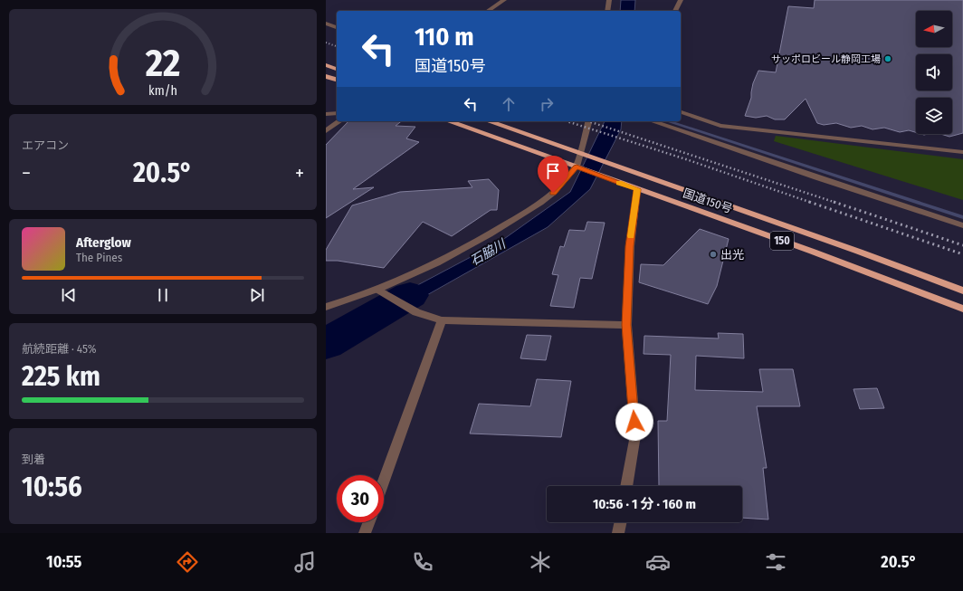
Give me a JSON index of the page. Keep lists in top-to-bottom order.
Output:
{
  "streets": {
    "highway": ["国道150号", "150"]
  },
  "water": ["石脇川"],
  "places": ["サッポロビール静岡工場", "出光"],
  "north": "left",
  "page": {
    "turn": ["110 m", "国道150号"],
    "tile": [
      "エアコン",
      ["航続距離 · 45%", "225 km"],
      ["到着", "10:56"]
    ],
    "heat": ["−", "20.5°", "+"],
    "song": ["Afterglow", "The Pines"],
    "limit": "30",
    "trip": "10:56 · 1 分 · 160 m",
    "tabs": ["10:55", "20.5°"],
    "gauge": ["22", "km/h"]
  }
}
